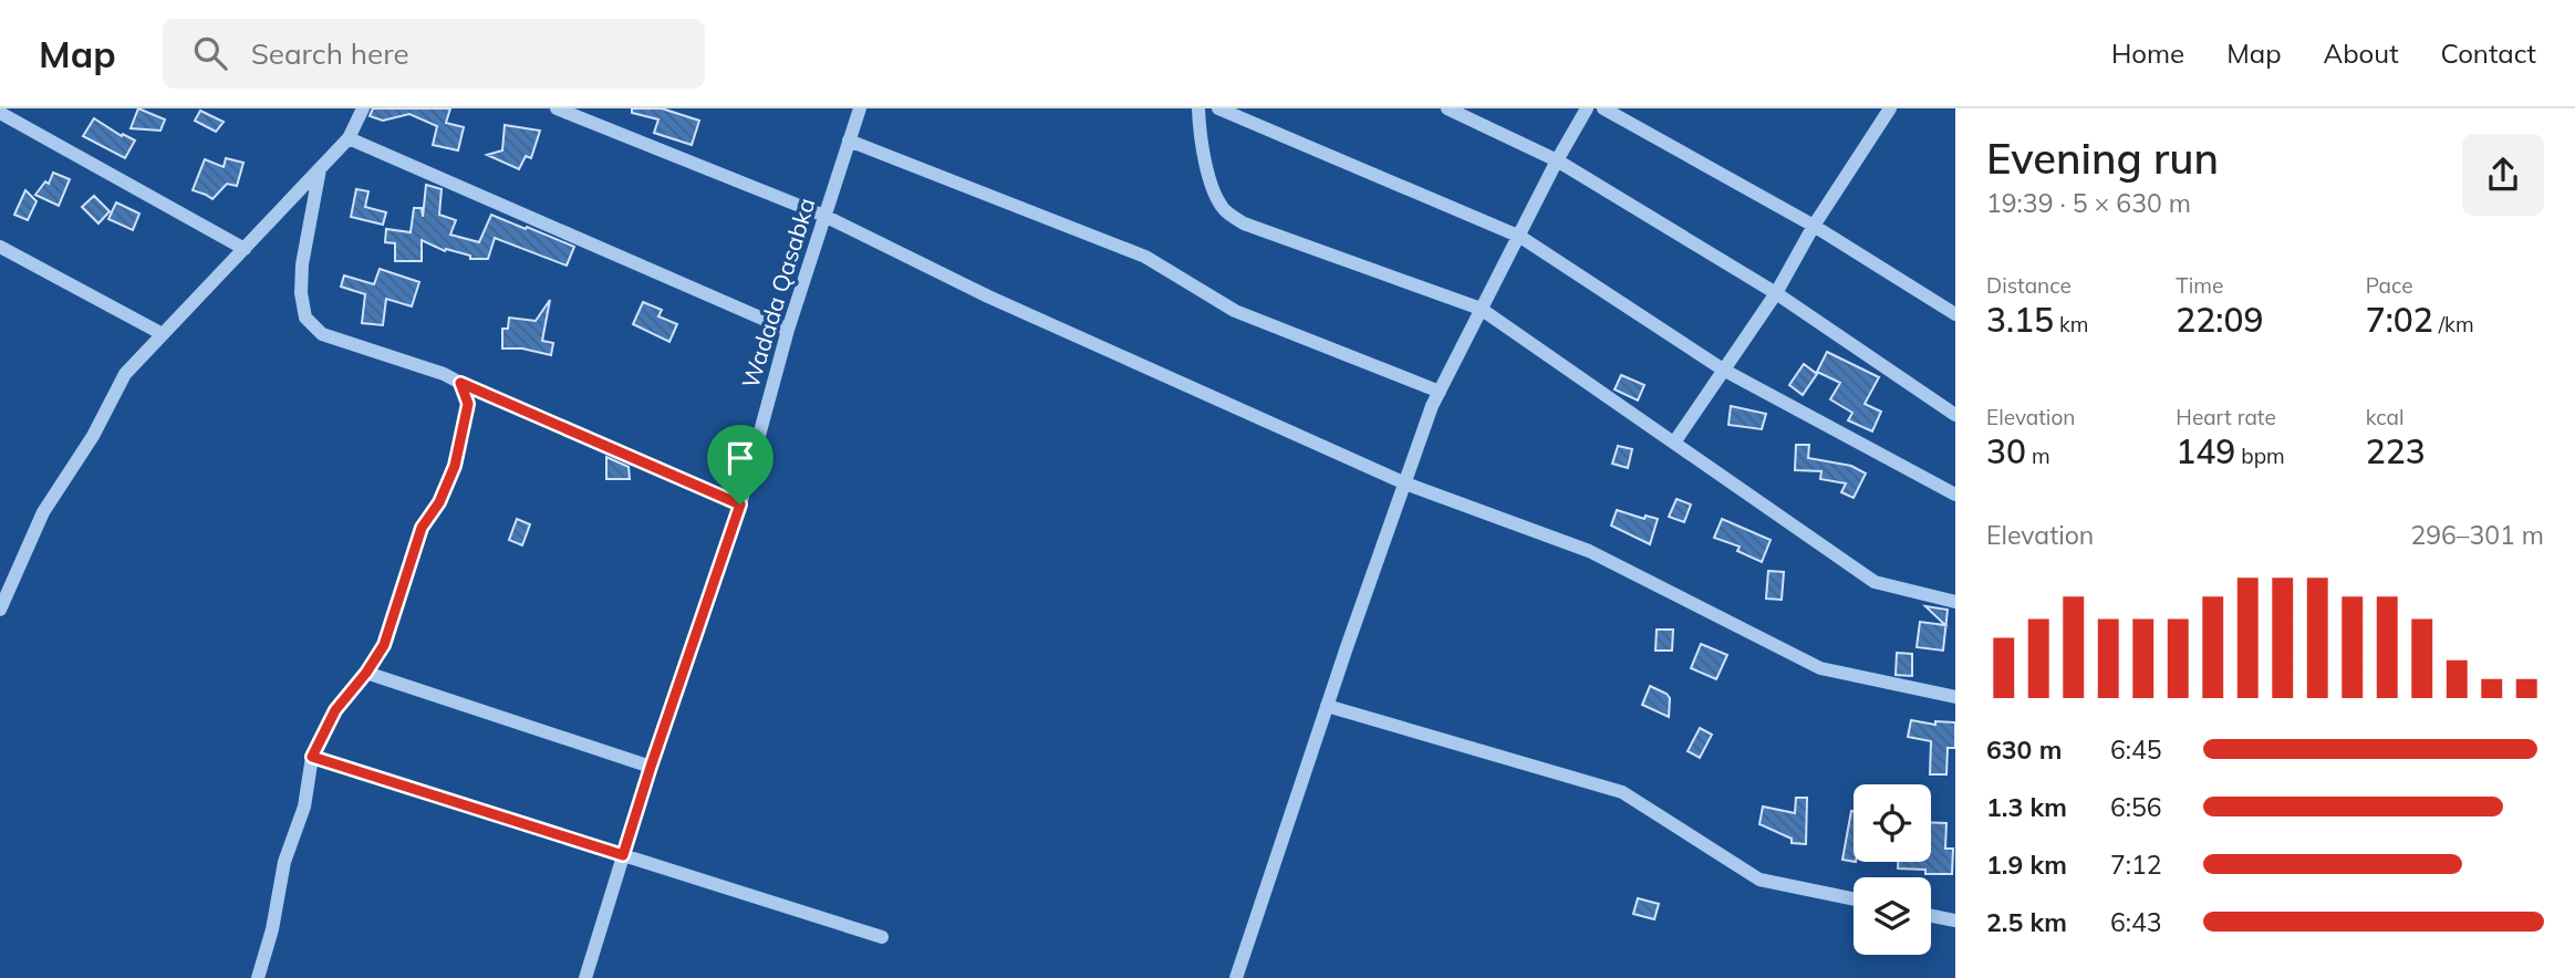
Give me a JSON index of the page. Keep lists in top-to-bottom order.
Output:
{
  "streets": {
    "street": ["Wadada Qasabka"]
  },
  "page": {
    "header": "Map",
    "search": "Search here",
    "nav": [
      "Home",
      "Map",
      "About",
      "Contact"
    ],
    "heading": ["Evening run", "19:39 · 5 × 630 m"],
    "stats": [
      ["Distance", "3.15 km"],
      ["Time", "22:09"],
      ["Pace", "7:02 /km"],
      ["Elevation", "30 m"],
      ["Heart rate", "149 bpm"],
      ["kcal", "223"]
    ],
    "chart": ["Elevation", "296–301 m"],
    "list": [
      {
        "name": "630 m",
        "note": "6:45"
      },
      {
        "name": "1.3 km",
        "note": "6:56"
      },
      {
        "name": "1.9 km",
        "note": "7:12"
      },
      {
        "name": "2.5 km",
        "note": "6:43"
      }
    ]
  }
}
